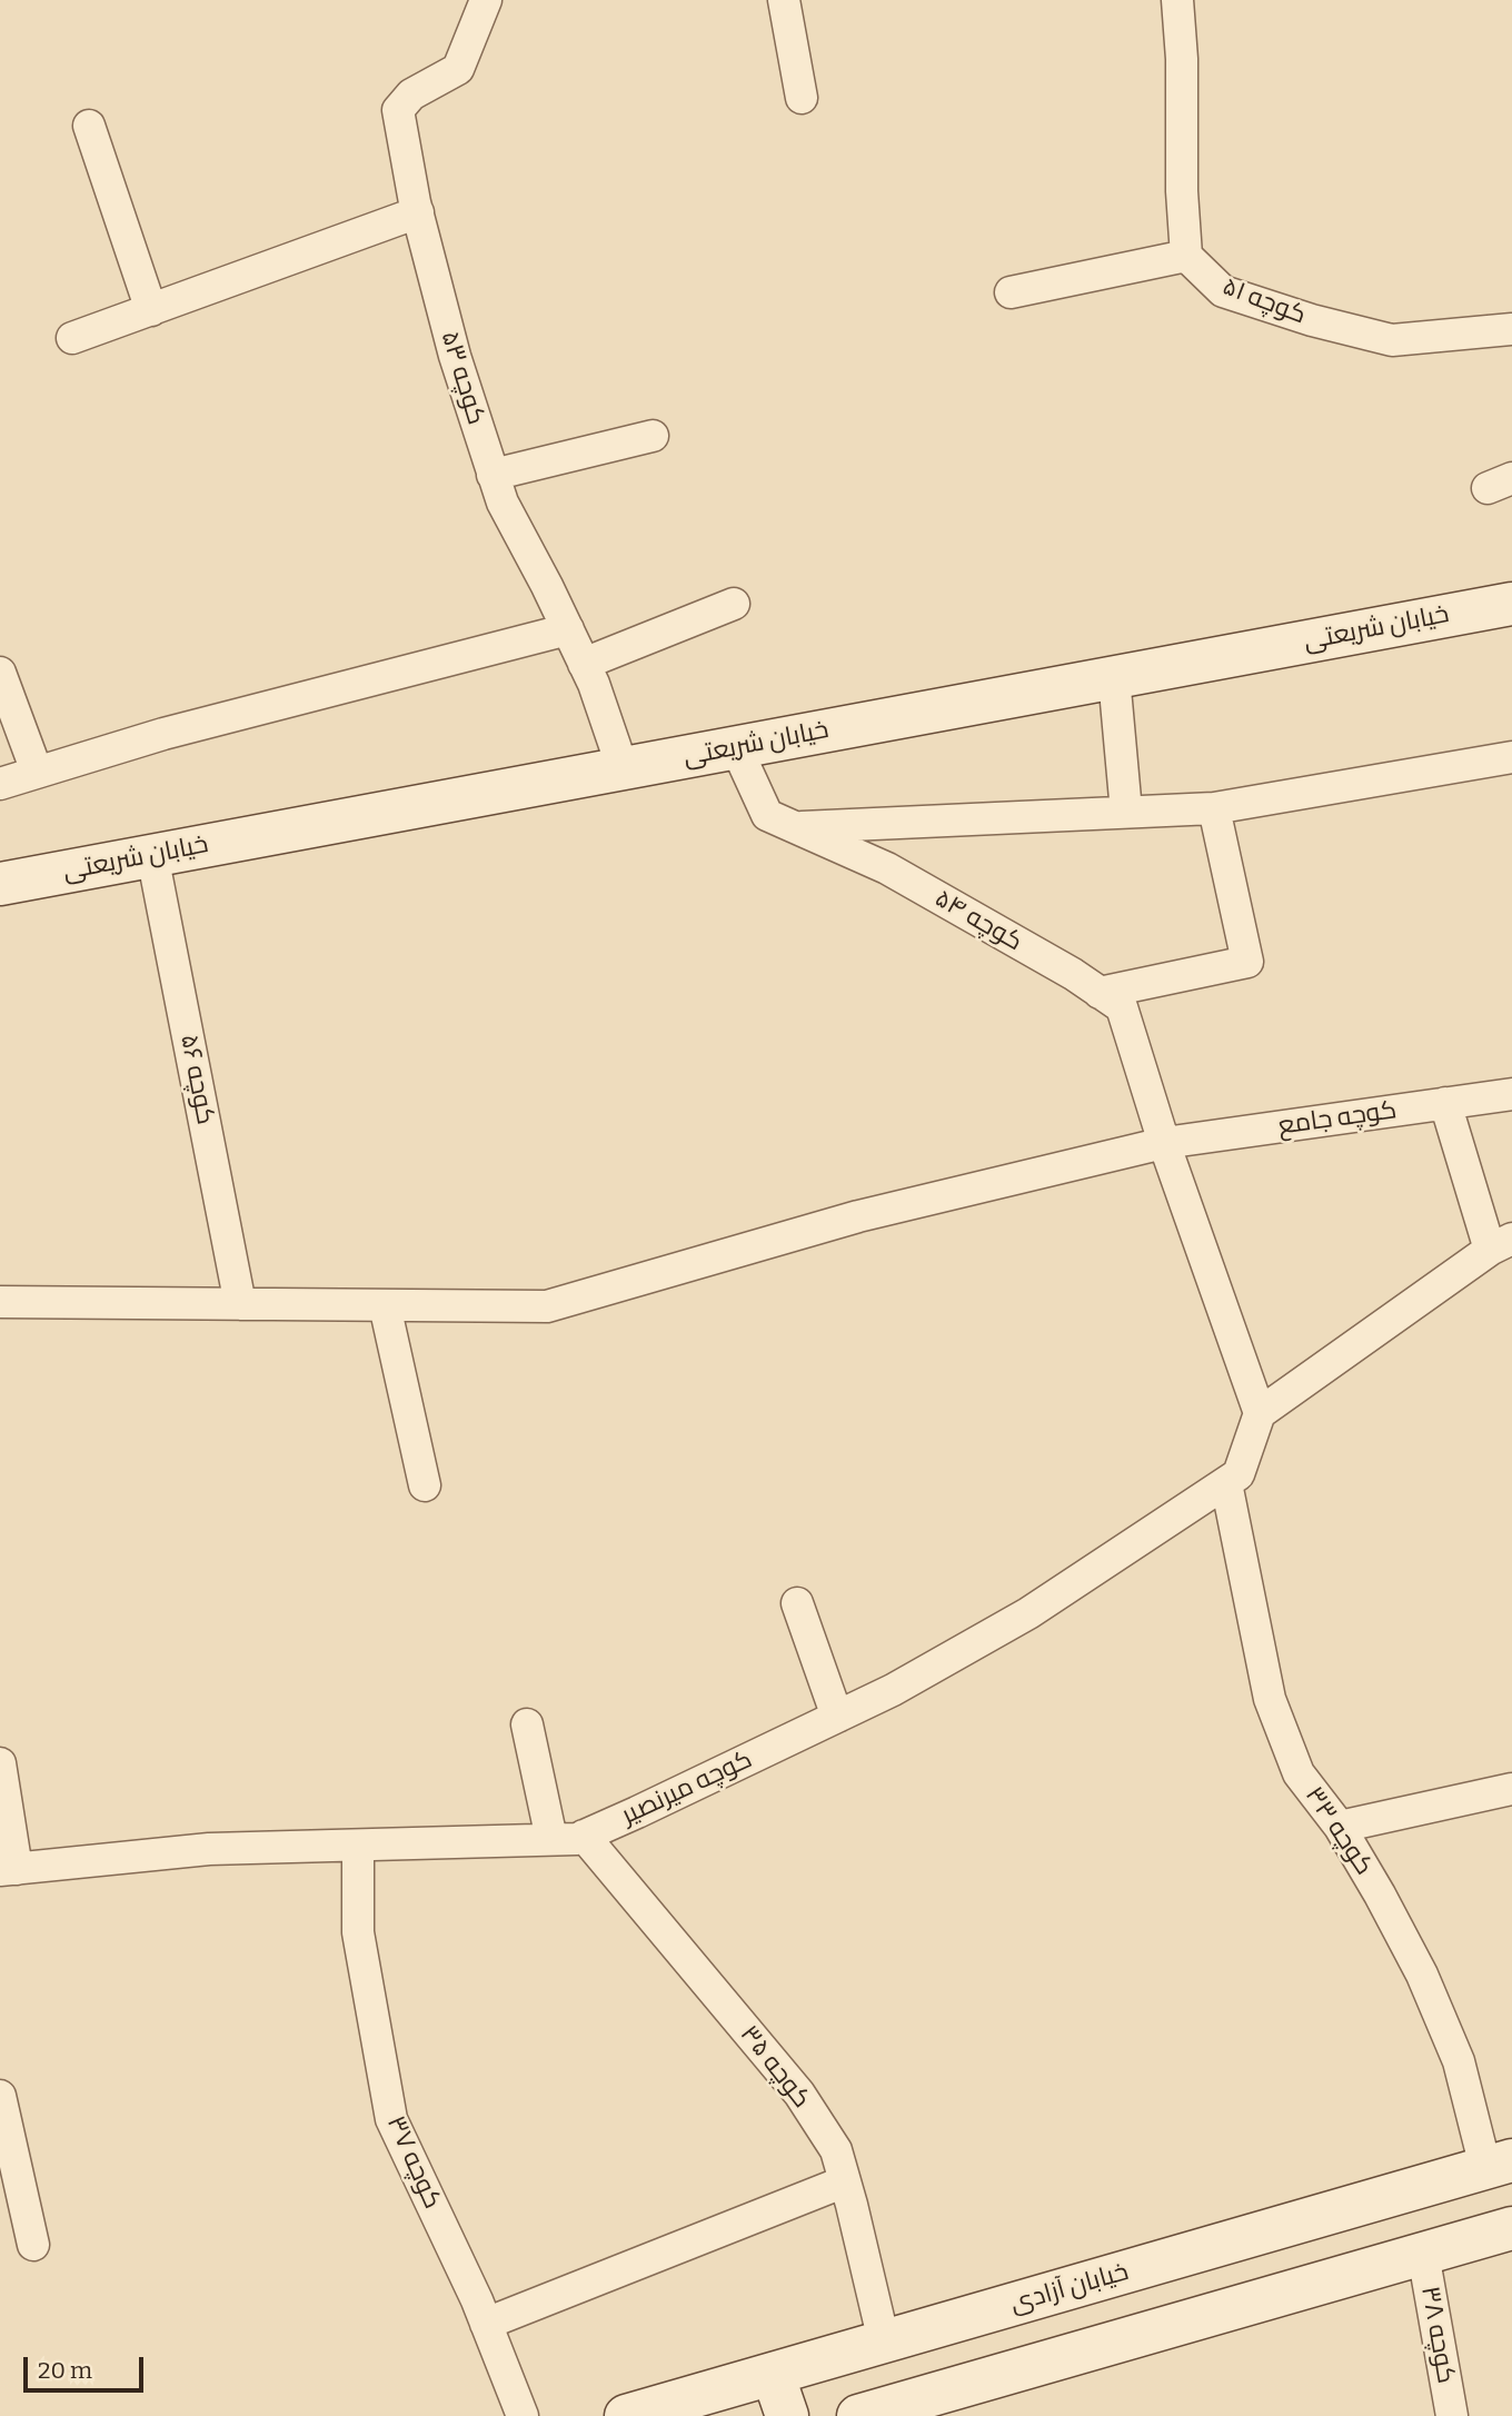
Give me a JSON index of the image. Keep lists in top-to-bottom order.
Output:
{
  "streets": {
    "street": [
      "کوچه ۵۱",
      "کوچه ۵۳",
      "خیابان شریعتی",
      "کوچه ۵۴",
      "کوچه ۵۶",
      "کوچه جامع",
      "کوچه میرنصیر",
      "کوچه ۳۳",
      "کوچه ۳۵",
      "کوچه ۳۷",
      "خیابان آزادی",
      "کوچه ۳۸"
    ]
  },
  "crossings": [
    ["کوچه ۵۳", "خیابان شریعتی"],
    ["خیابان شریعتی", "کوچه ۵۴"],
    ["خیابان شریعتی", "کوچه ۵۶"],
    ["کوچه ۵۴", "کوچه جامع"],
    ["کوچه ۵۴", "کوچه میرنصیر"],
    ["کوچه ۵۶", "کوچه جامع"],
    ["کوچه میرنصیر", "کوچه ۳۳"],
    ["کوچه میرنصیر", "کوچه ۳۵"],
    ["کوچه میرنصیر", "کوچه ۳۷"],
    ["کوچه ۳۳", "خیابان آزادی"],
    ["کوچه ۳۵", "خیابان آزادی"]
  ],
  "scale_bar": "20 m"
}
